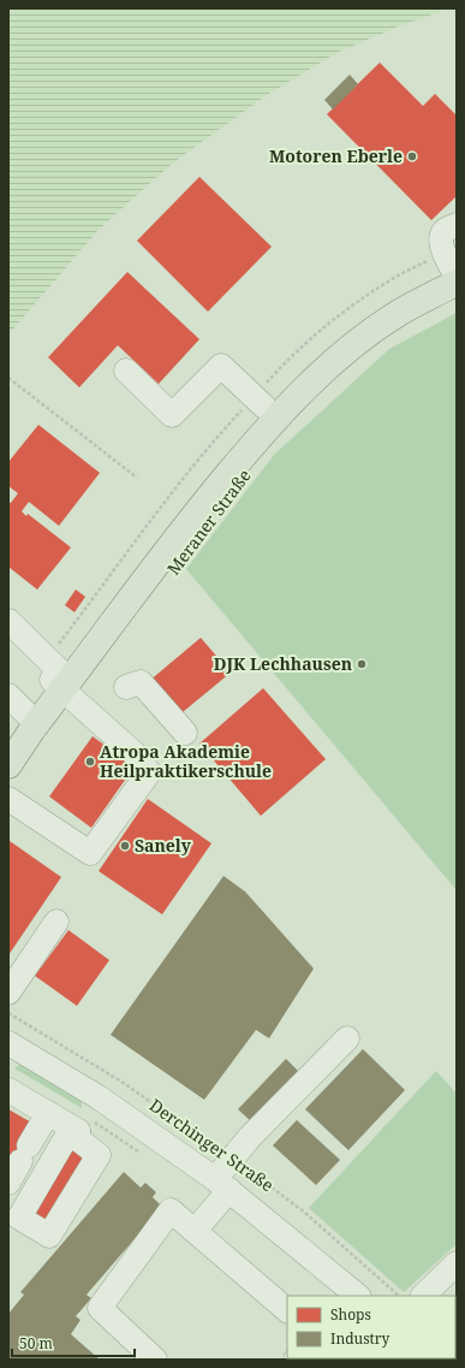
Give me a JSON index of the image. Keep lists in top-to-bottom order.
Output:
{
  "streets": {
    "main road": ["Meraner Straße"],
    "street": ["Derchinger Straße"]
  },
  "places": [
    "Motoren Eberle",
    "DJK Lechhausen",
    "Atropa Akademie Heilpraktikerschule",
    "Sanely"
  ],
  "legend": ["Shops", "Industry"],
  "scale_bar": "50 m"
}
